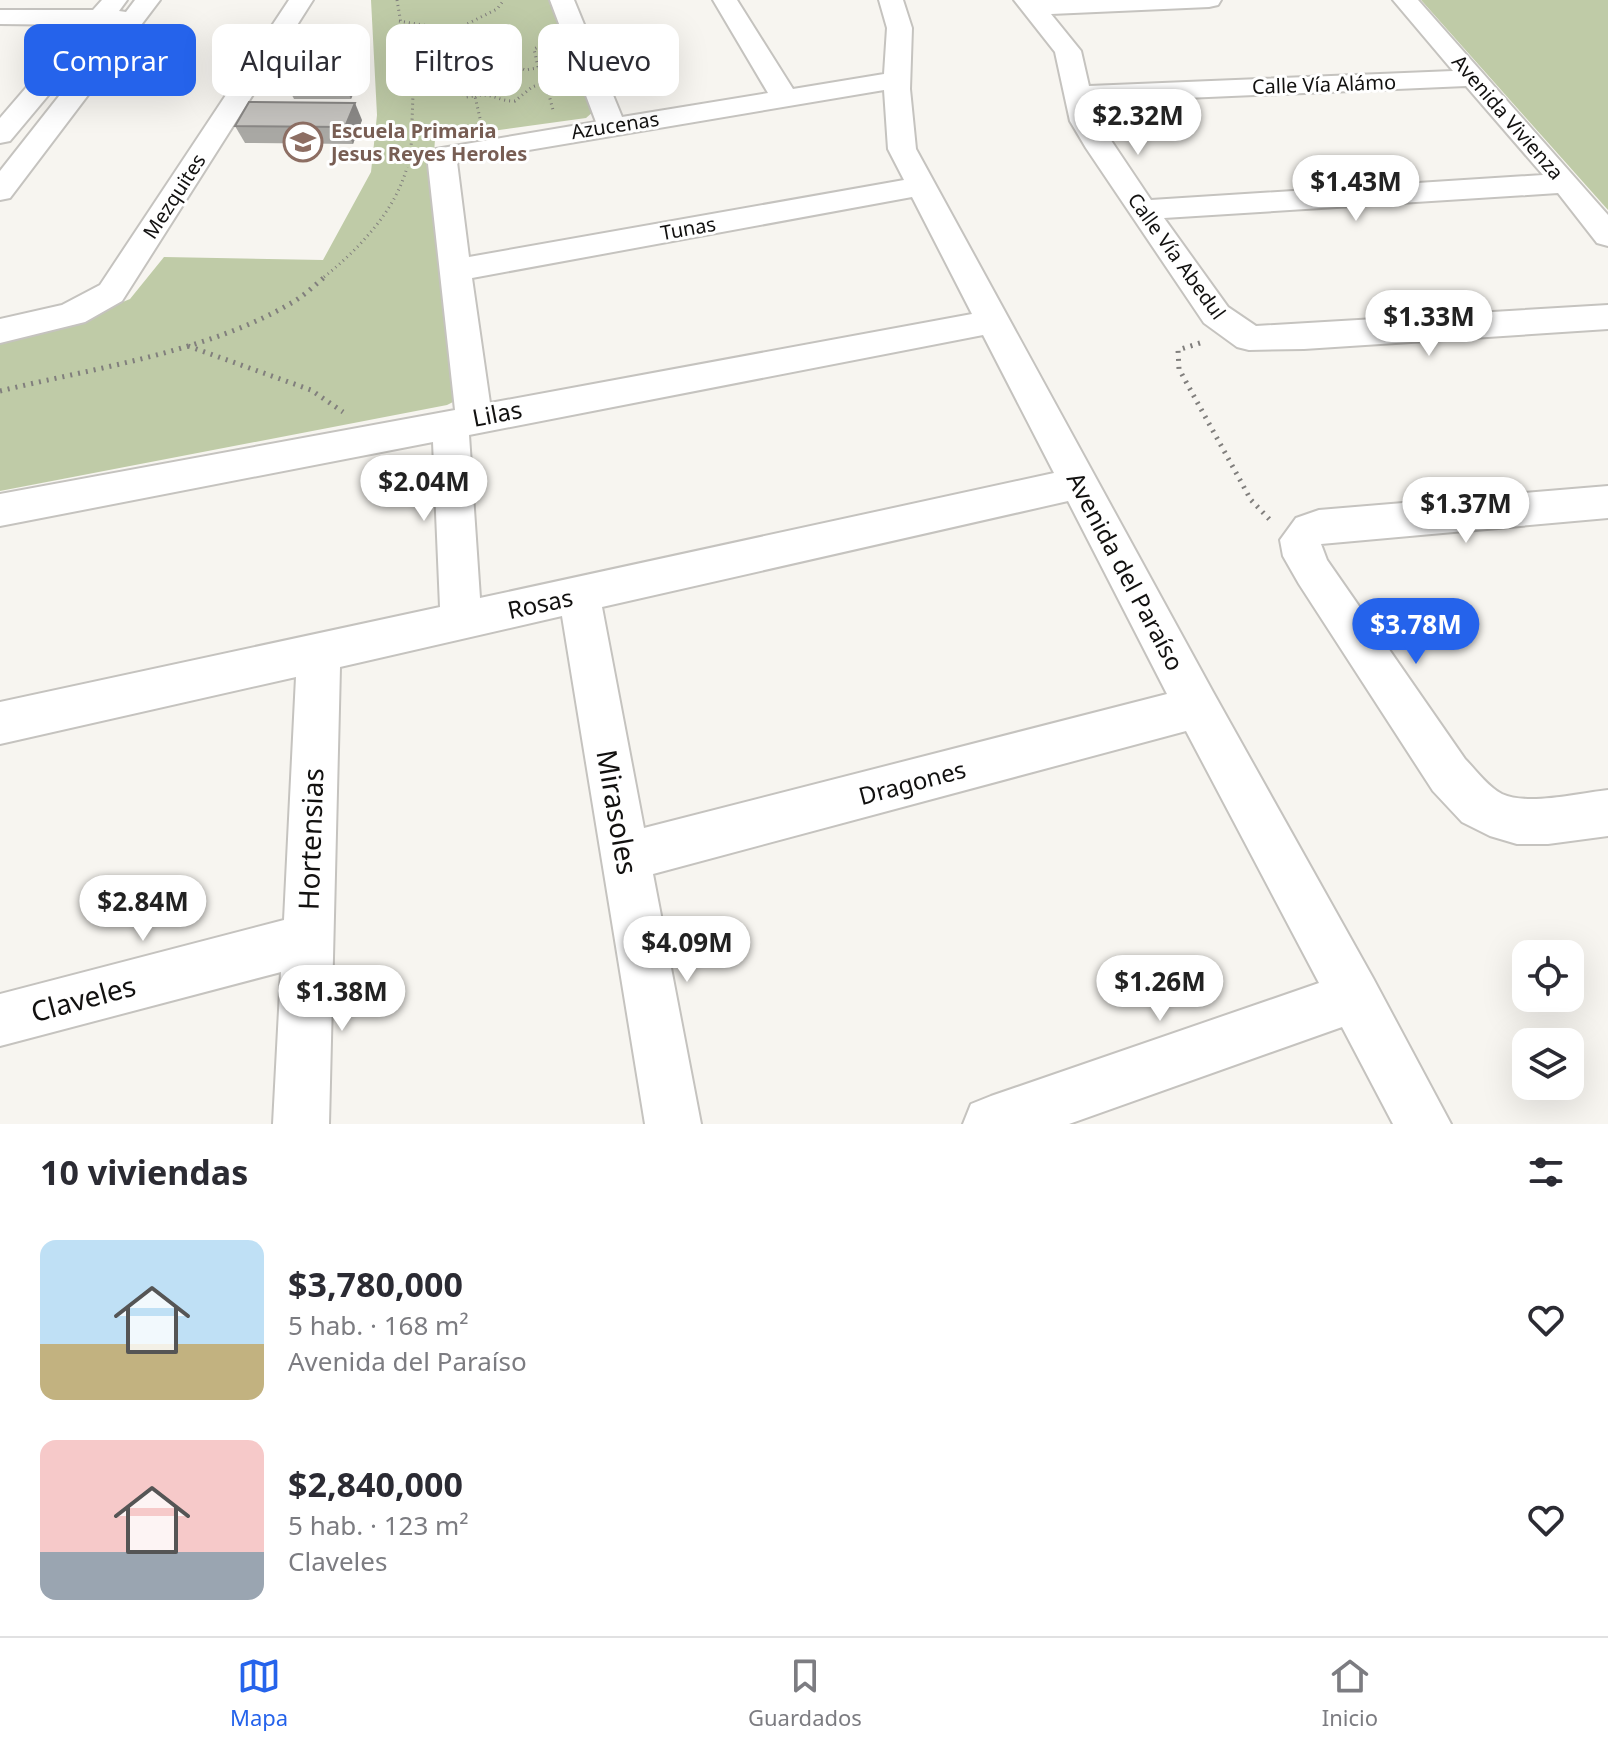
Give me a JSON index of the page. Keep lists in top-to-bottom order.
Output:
{
  "streets": {
    "street": [
      "Calle Vía Alámo",
      "Avenida Vivienza",
      "Azucenas",
      "Mezquites",
      "Tunas",
      "Calle Vía Abedul",
      "Lilas",
      "Avenida del Paraíso",
      "Rosas",
      "Dragones",
      "Mirasoles",
      "Hortensias",
      "Claveles"
    ]
  },
  "crossings": [
    ["Calle Vía Alámo", "Avenida Vivienza"],
    ["Calle Vía Alámo", "Calle Vía Abedul"],
    ["Azucenas", "Tunas"],
    ["Azucenas", "Avenida del Paraíso"],
    ["Tunas", "Avenida del Paraíso"],
    ["Lilas", "Avenida del Paraíso"],
    ["Avenida del Paraíso", "Rosas"],
    ["Avenida del Paraíso", "Dragones"],
    ["Rosas", "Mirasoles"],
    ["Rosas", "Hortensias"],
    ["Dragones", "Mirasoles"],
    ["Hortensias", "Claveles"]
  ],
  "places": {
    "school or university": ["Escuela Primaria Jesus Reyes Heroles"]
  },
  "page": {
    "chip": [
      "Comprar",
      "Alquilar",
      "Filtros",
      "Nuevo"
    ],
    "price": [
      "$2.32M",
      "$1.43M",
      "$1.33M",
      "$2.04M",
      "$1.37M",
      "$3.78M",
      "$2.84M",
      "$4.09M",
      "$1.26M",
      "$1.38M"
    ],
    "heading": "10 viviendas",
    "list": [
      {
        "name": "$3,780,000",
        "note": "5 hab. · 168 m² · Avenida del Paraíso"
      },
      {
        "name": "$2,840,000",
        "note": "5 hab. · 123 m² · Claveles"
      }
    ],
    "tabs": ["Mapa", "Guardados", "Inicio"]
  }
}
